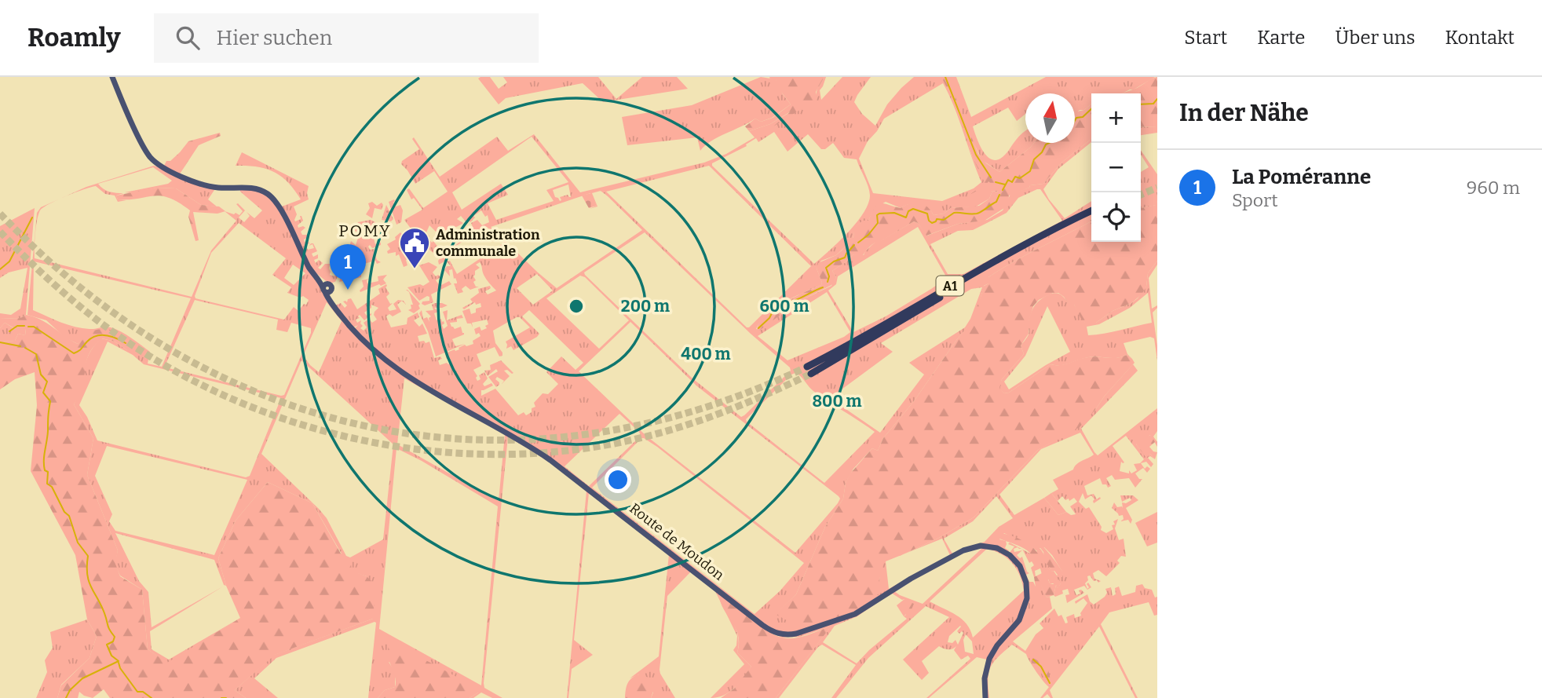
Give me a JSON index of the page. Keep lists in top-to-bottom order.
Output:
{
  "streets": {
    "highway": ["A1"],
    "main road": ["Route de Moudon"]
  },
  "districts": ["POMY"],
  "places": {
    "public building": ["Administration communale"]
  },
  "north": "top",
  "page": {
    "header": "Roamly",
    "search": "Hier suchen",
    "nav": [
      "Start",
      "Karte",
      "Über uns",
      "Kontakt"
    ],
    "heading": "In der Nähe",
    "map_buttons": ["+", "−"],
    "list": [
      {
        "mark": "1",
        "name": "La Poméranne",
        "note": "Sport",
        "value": "960 m"
      }
    ],
    "pins": "1"
  },
  "rings": [
    "200 m",
    "600 m",
    "400 m",
    "800 m"
  ]
}
